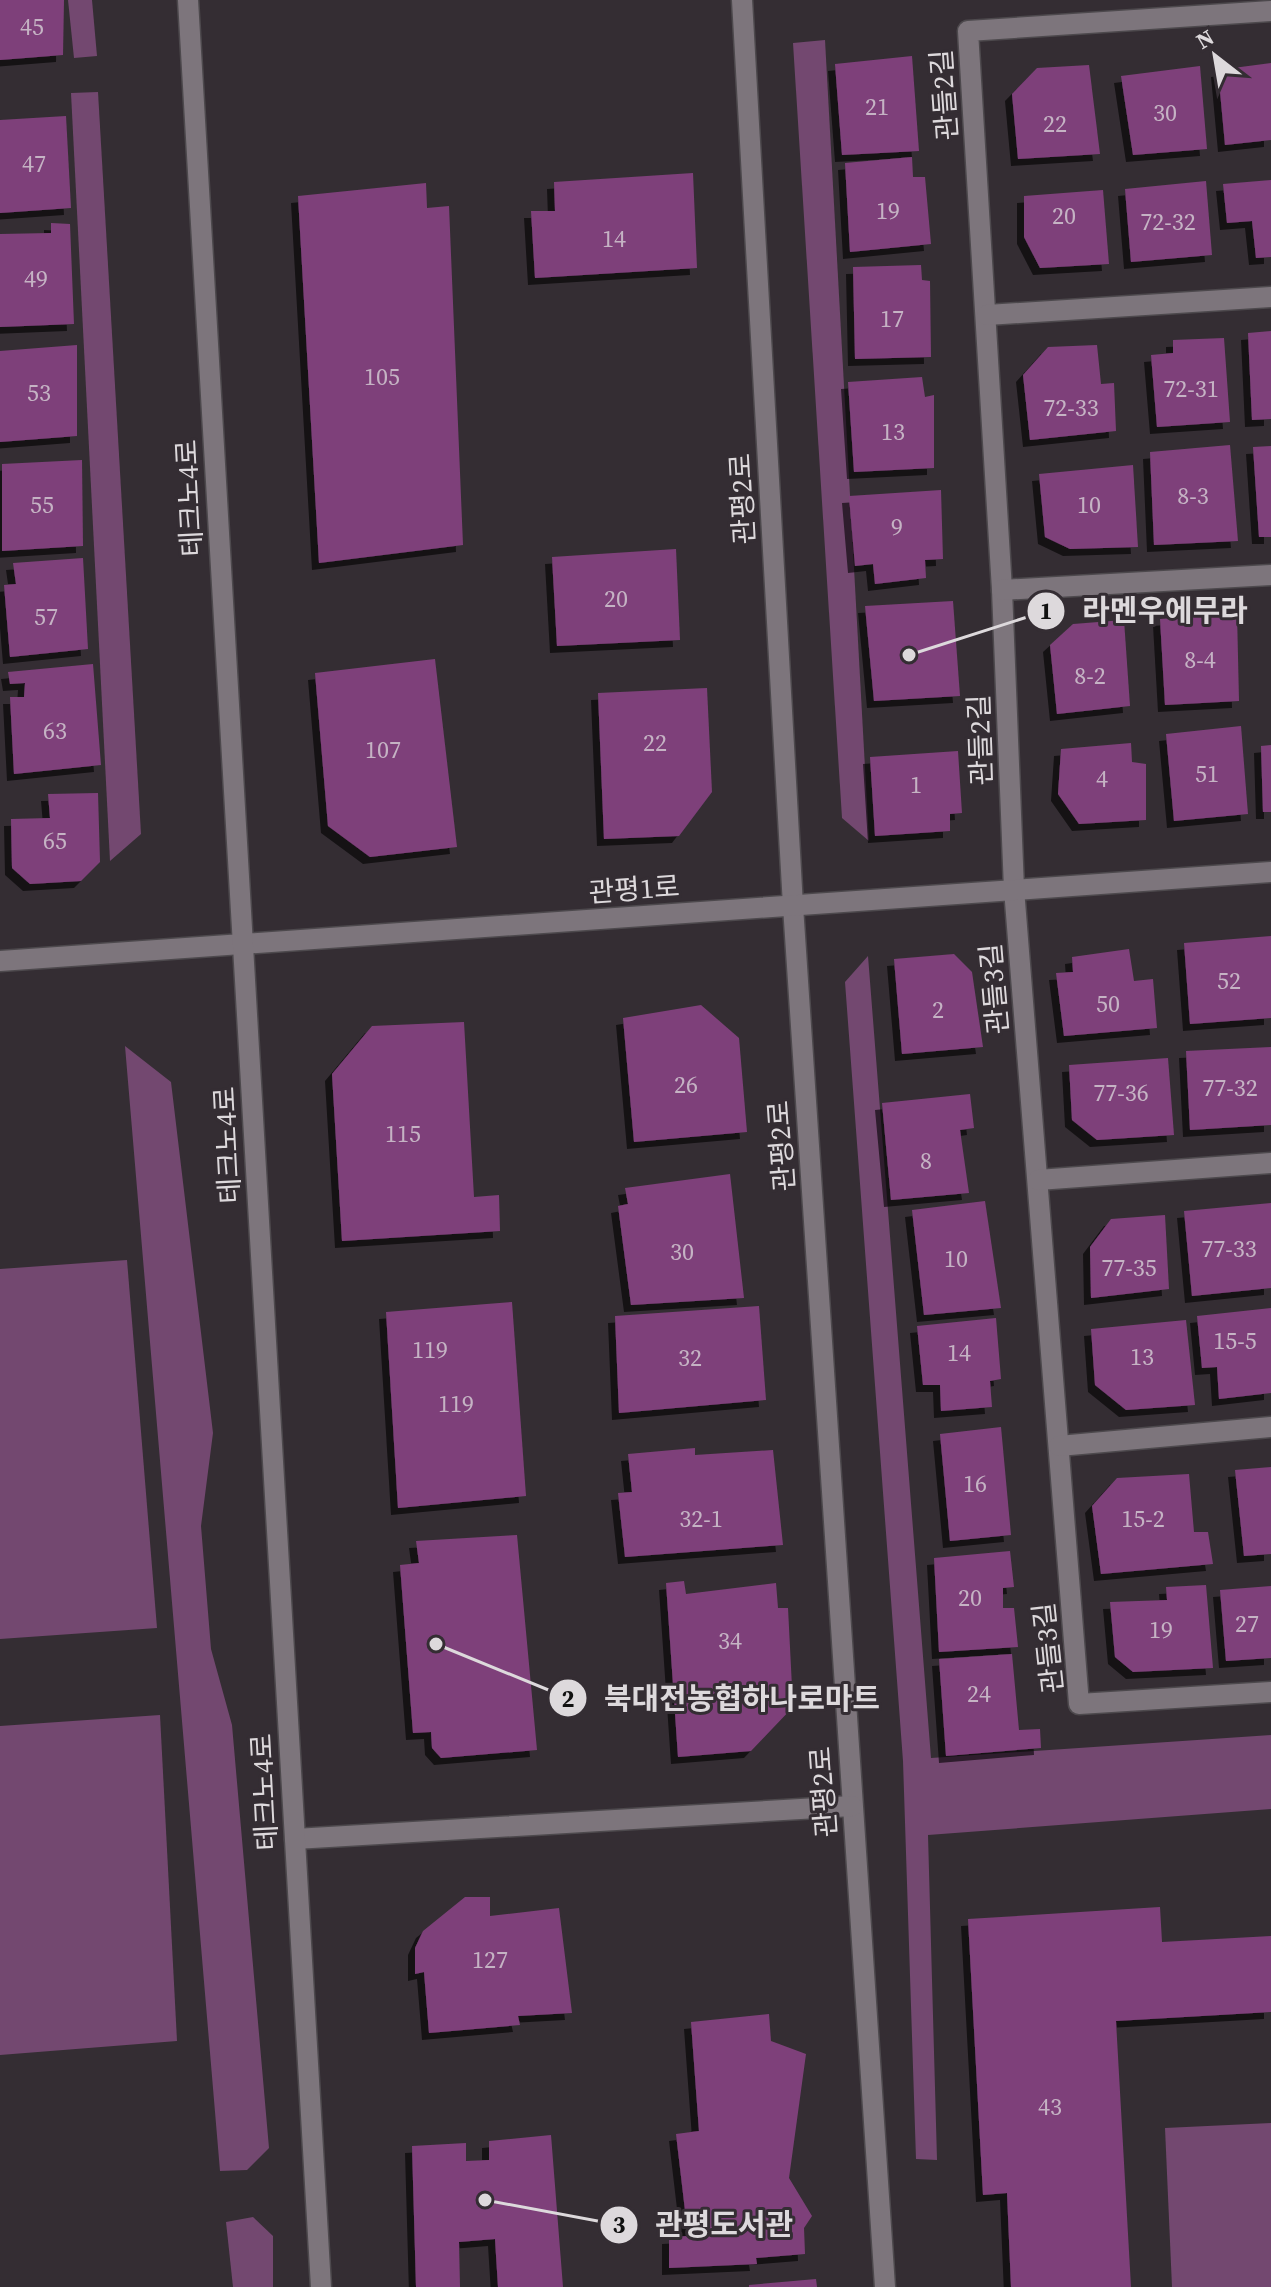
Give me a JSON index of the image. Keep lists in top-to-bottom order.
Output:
{
  "streets": {
    "street": [
      "관들2길",
      "테크노4로",
      "관평2로",
      "관평1로",
      "관들3길"
    ]
  },
  "crossings": [
    ["관들2길", "관평1로"],
    ["관들2길", "관들3길"],
    ["테크노4로", "관평1로"],
    ["관평2로", "관평1로"],
    ["관평1로", "관들3길"]
  ],
  "places": ["라멘우에무라", "북대전농협하나로마트", "관평도서관"],
  "house_numbers": [
    "45",
    "21",
    "30",
    "22",
    "47",
    "19",
    "20",
    "72-32",
    "14",
    "49",
    "17",
    "105",
    "72-31",
    "53",
    "72-33",
    "13",
    "8-3",
    "55",
    "10",
    "9",
    "20",
    "57",
    "8-4",
    "8-2",
    "63",
    "22",
    "107",
    "51",
    "4",
    "1",
    "65",
    "52",
    "50",
    "2",
    "26",
    "77-32",
    "77-36",
    "115",
    "8",
    "77-33",
    "30",
    "10",
    "77-35",
    "15-5",
    "119",
    "14",
    "13",
    "32",
    "119",
    "16",
    "32-1",
    "15-2",
    "20",
    "27",
    "19",
    "34",
    "24",
    "127",
    "43"
  ],
  "north": "top left"
}
